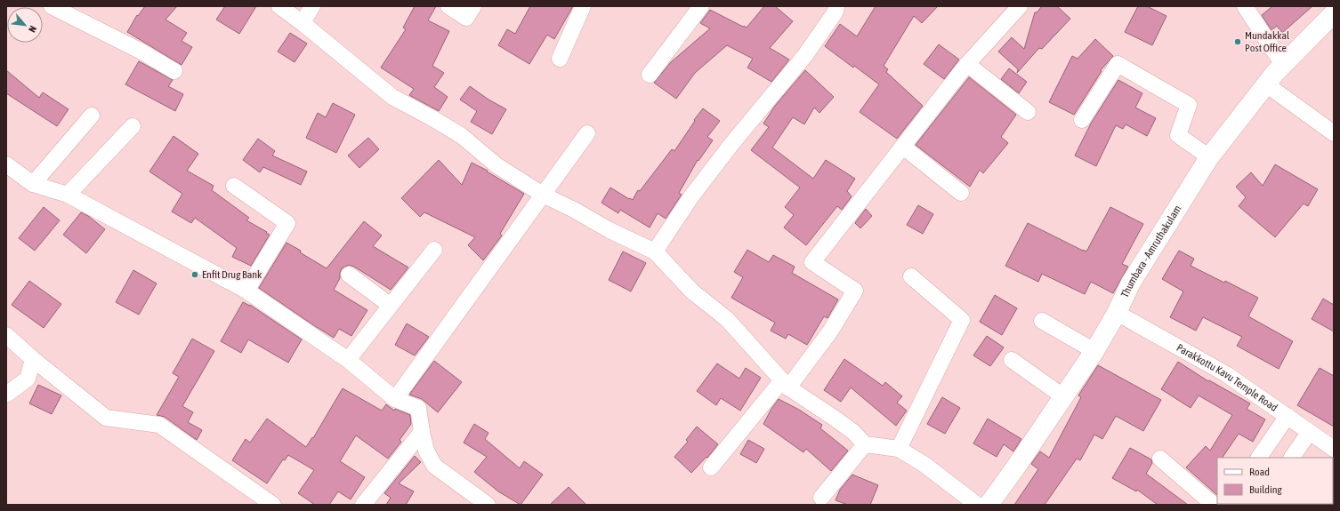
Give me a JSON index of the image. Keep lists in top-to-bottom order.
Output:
{
  "streets": {
    "street": ["Thumbara - Amruthakulam", "Parakkottu Kavu Temple Road"]
  },
  "crossings": [
    ["Thumbara - Amruthakulam", "Parakkottu Kavu Temple Road"]
  ],
  "places": ["Mundakkal Post Office", "Enfit Drug Bank"],
  "legend": ["Road", "Building"],
  "north": "bottom right"
}
